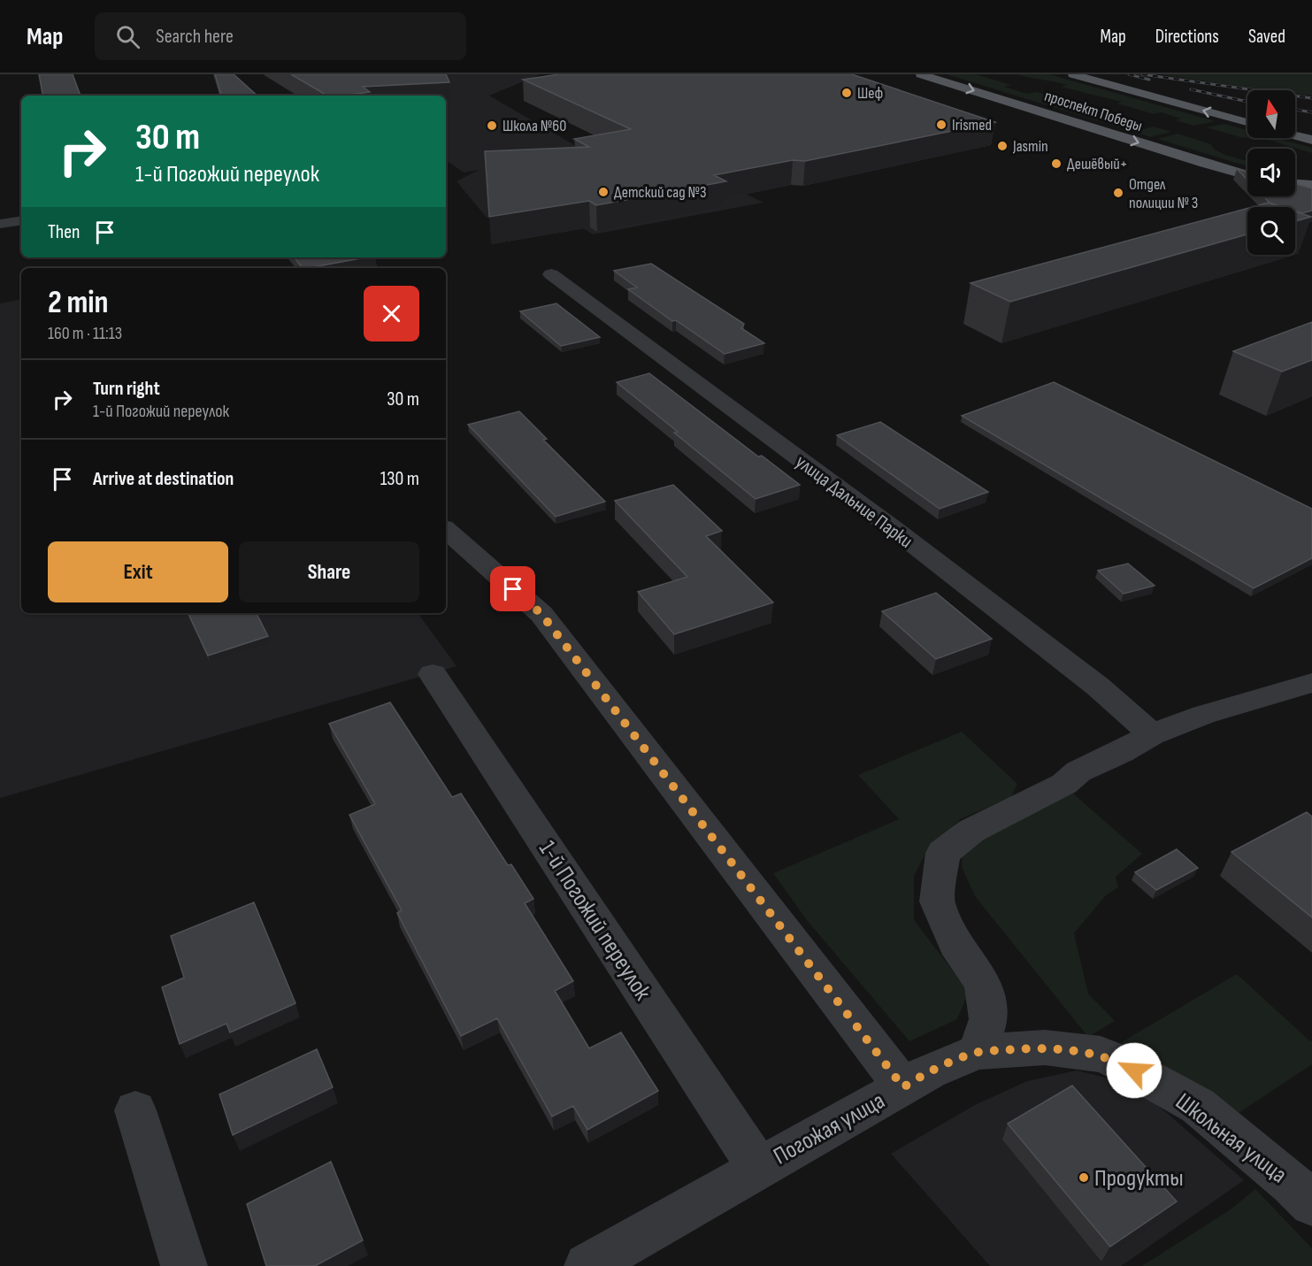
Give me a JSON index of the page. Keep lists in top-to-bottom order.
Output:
{
  "streets": {
    "main road": ["проспект Победы"],
    "street": [
      "улица Дальние Парки",
      "1-й Погожий переулок",
      "Погожая улица",
      "Школьная улица"
    ]
  },
  "crossings": [
    ["1-й Погожий переулок", "Погожая улица"],
    ["Погожая улица", "Школьная улица"]
  ],
  "places": [
    "Шеф",
    "Irismed",
    "Школа №60",
    "Jasmin",
    "Дешёвый+",
    "Детский сад №3",
    "Отдел полиции № 3",
    "Продукты"
  ],
  "north": "top",
  "page": {
    "header": "Map",
    "search": "Search here",
    "nav": ["Map", "Directions", "Saved"],
    "turn": ["30 m", "1-й Погожий переулок"],
    "then": "Then",
    "heading": ["2 min", "160 m · 11:13"],
    "list": [
      {
        "name": "Turn right",
        "note": "1-й Погожий переулок",
        "value": "30 m"
      },
      {
        "name": "Arrive at destination",
        "value": "130 m"
      }
    ],
    "buttons": ["Exit", "Share"]
  }
}
